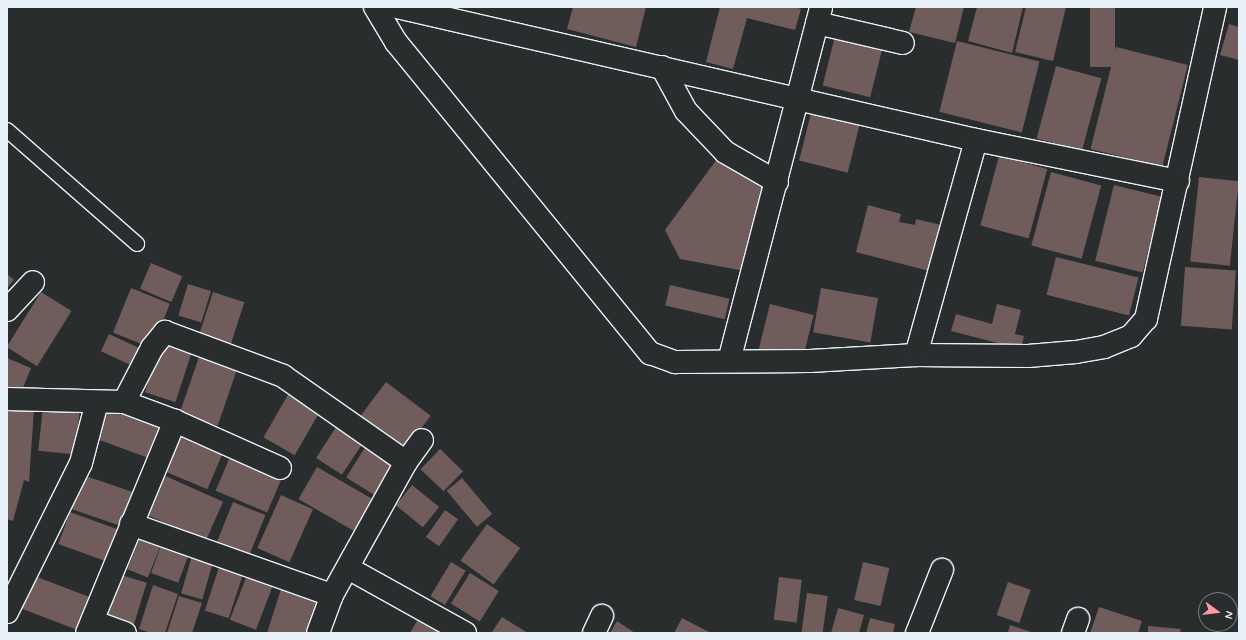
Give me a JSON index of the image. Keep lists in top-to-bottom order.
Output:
{
  "north": "right"
}
